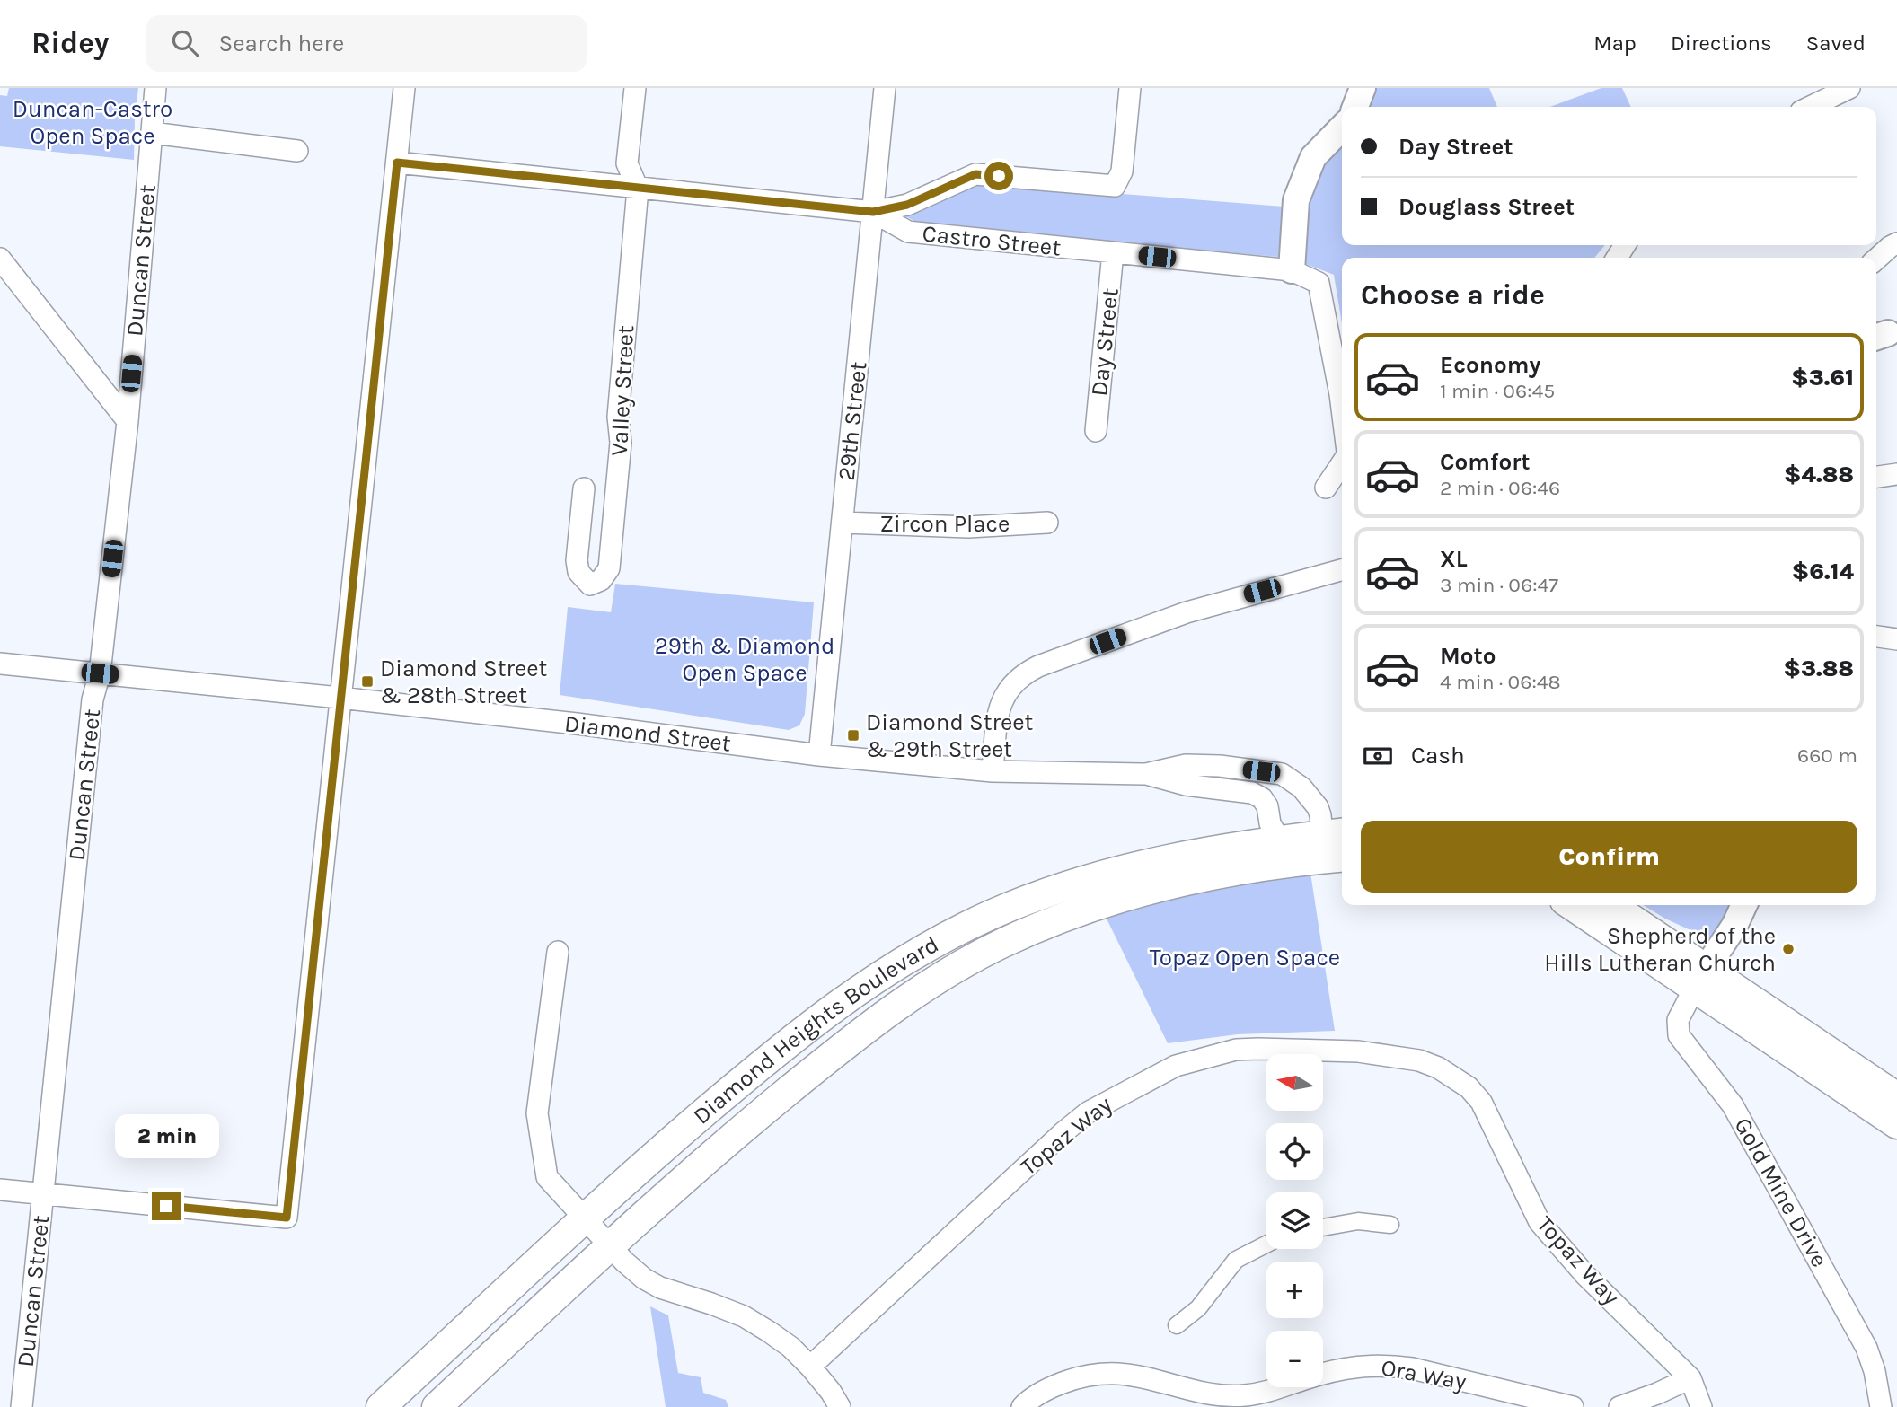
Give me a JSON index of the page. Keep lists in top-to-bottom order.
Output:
{
  "streets": {
    "main road": ["Diamond Heights Boulevard"],
    "street": [
      "Castro Street",
      "Duncan Street",
      "Day Street",
      "Valley Street",
      "29th Street",
      "Zircon Place",
      "Diamond Street",
      "Topaz Way",
      "Gold Mine Drive",
      "Ora Way"
    ]
  },
  "crossings": [
    ["Castro Street", "Day Street"],
    ["Castro Street", "Valley Street"],
    ["Castro Street", "29th Street"],
    ["Duncan Street", "Diamond Street"],
    ["29th Street", "Zircon Place"],
    ["29th Street", "Diamond Street"],
    ["Diamond Street", "Diamond Heights Boulevard"]
  ],
  "parks": ["Duncan-Castro Open Space", "29th & Diamond Open Space", "Topaz Open Space"],
  "places": {
    "transit": ["Diamond Street & 28th Street", "Diamond Street & 29th Street"],
    "other": ["Shepherd of the Hills Lutheran Church"]
  },
  "north": "left",
  "page": {
    "header": "Ridey",
    "search": "Search here",
    "nav": ["Map", "Directions", "Saved"],
    "banner": ["Day Street", "Douglass Street"],
    "heading": "Choose a ride",
    "list": [
      {
        "name": "Economy",
        "note": "1 min · 06:45",
        "value": "$3.61"
      },
      {
        "name": "Comfort",
        "note": "2 min · 06:46",
        "value": "$4.88"
      },
      {
        "name": "XL",
        "note": "3 min · 06:47",
        "value": "$6.14"
      },
      {
        "name": "Moto",
        "note": "4 min · 06:48",
        "value": "$3.88"
      }
    ],
    "pay": ["Cash", "660 m"],
    "buttons": "Confirm",
    "map_buttons": ["+", "−"],
    "bubble": "2 min"
  }
}
